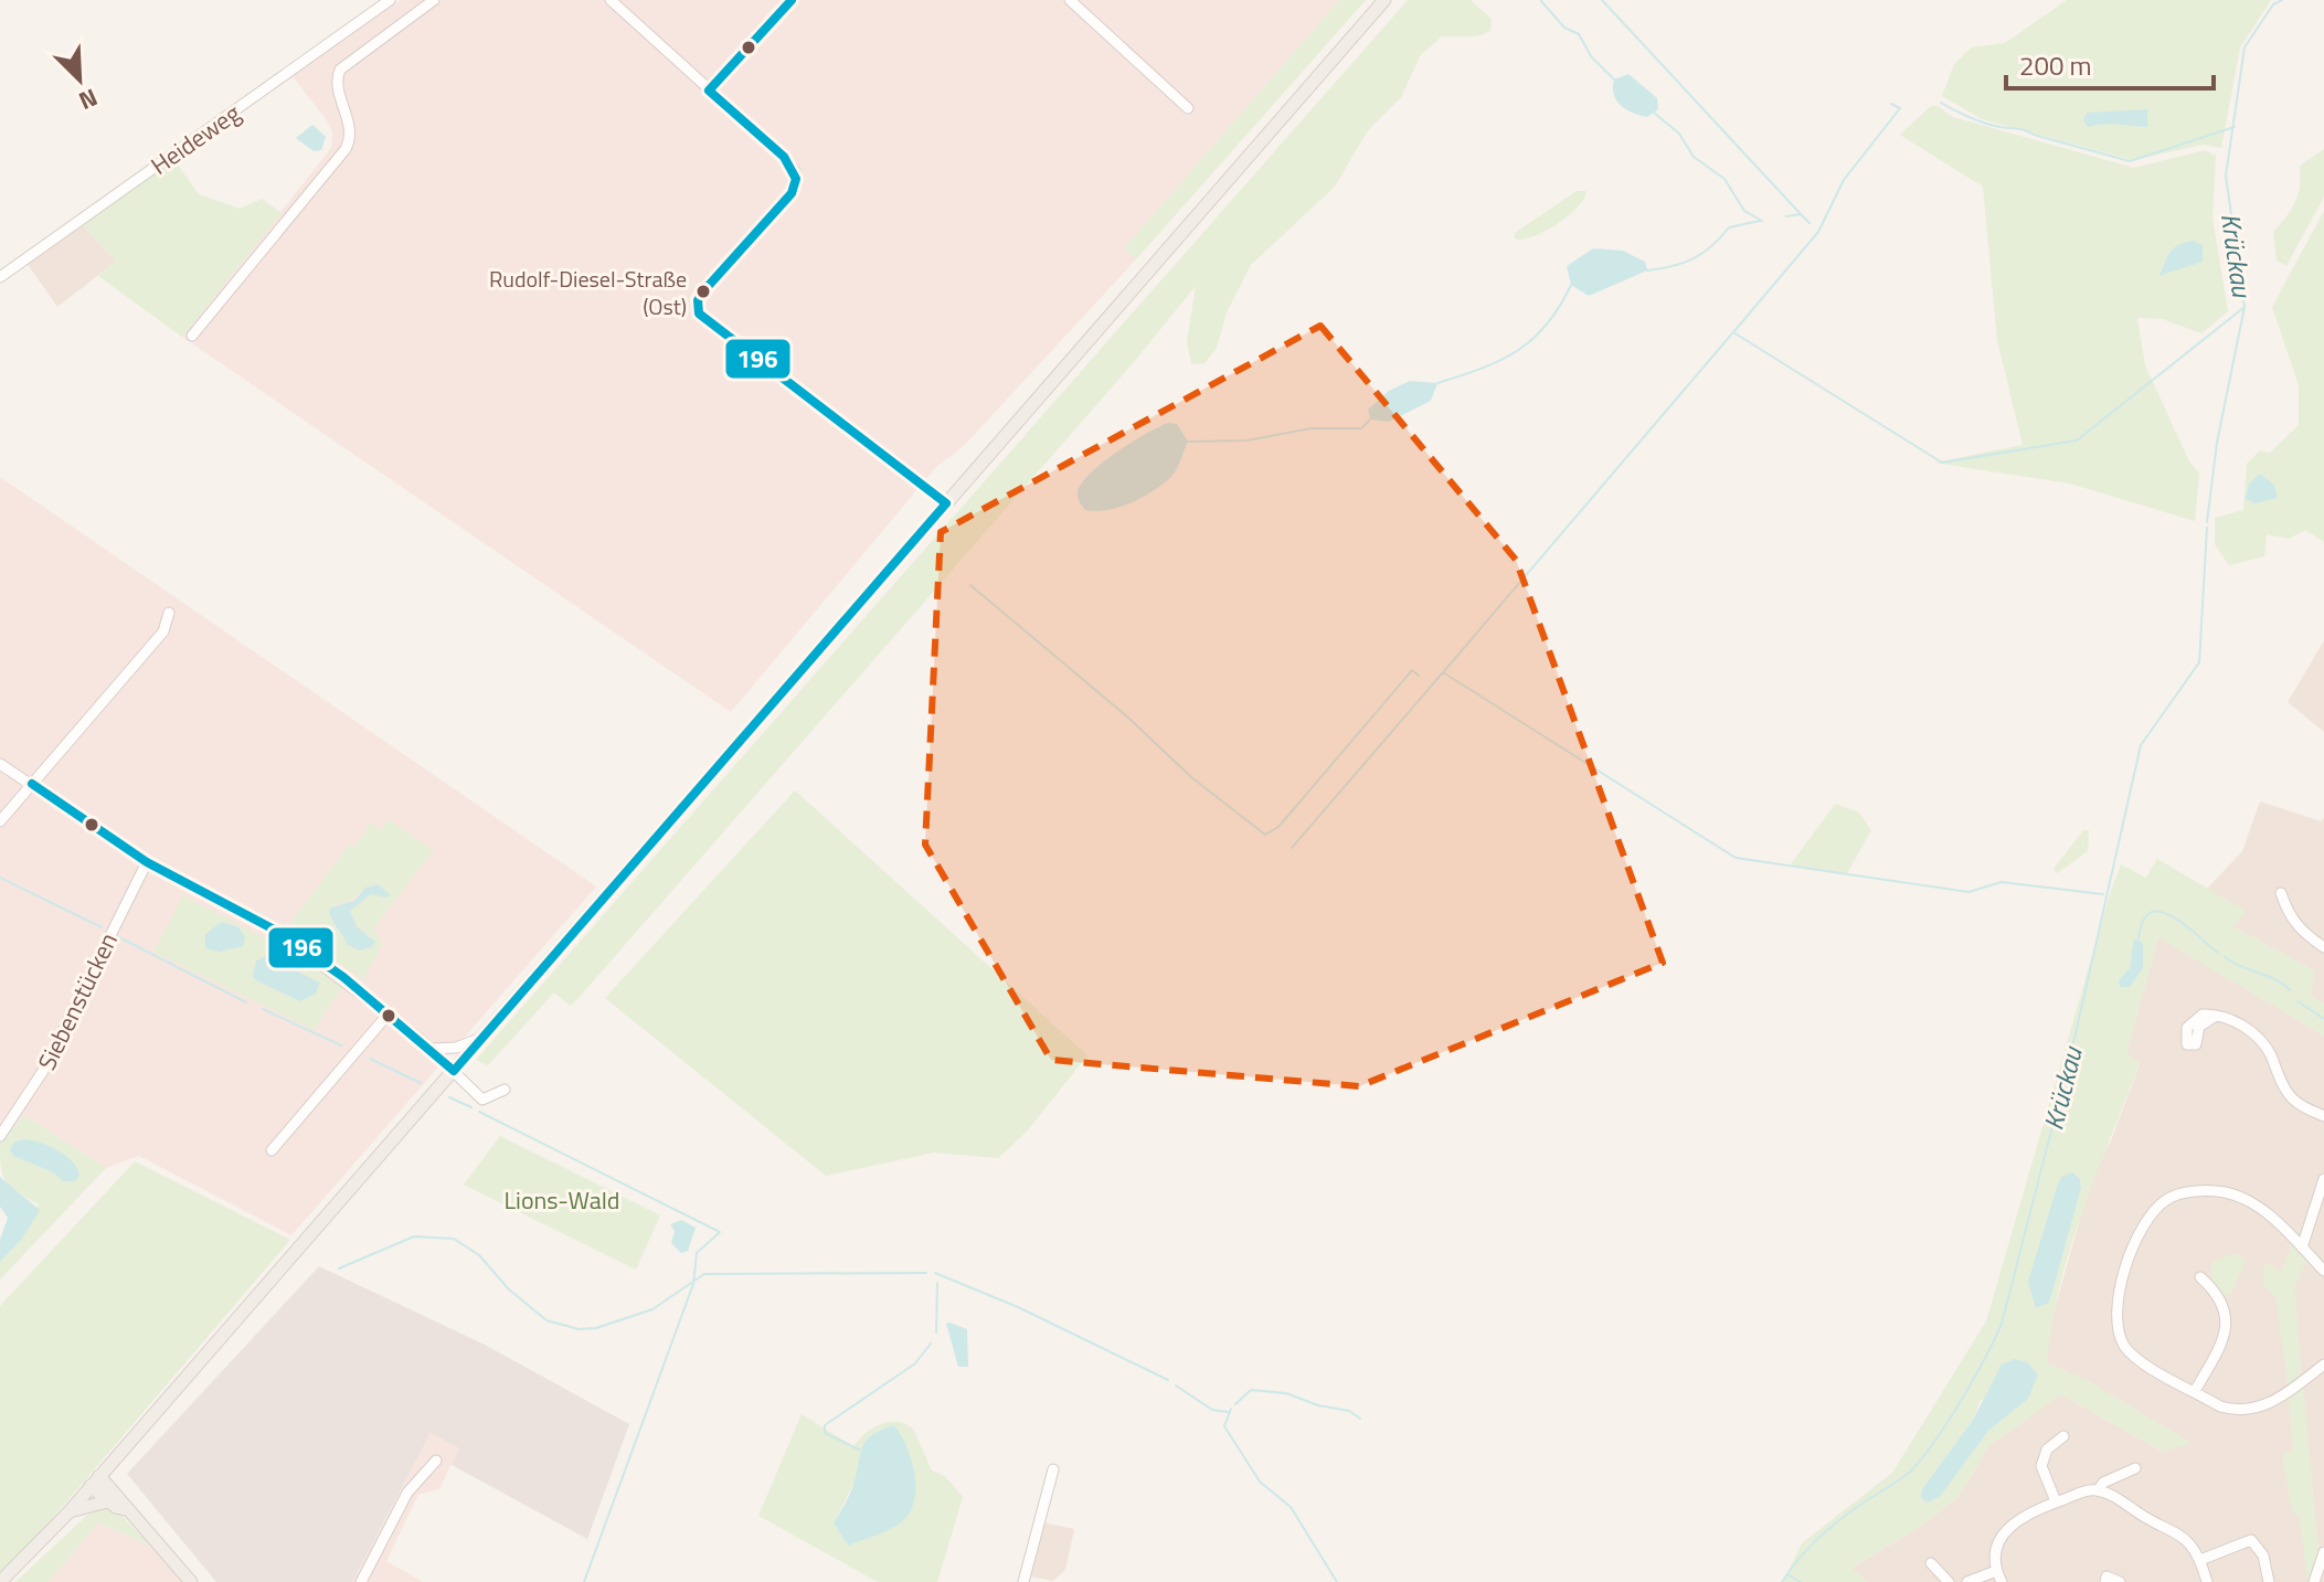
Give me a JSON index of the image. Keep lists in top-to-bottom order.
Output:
{
  "streets": {
    "street": ["Heideweg", "Siebenstücken"]
  },
  "water": ["Krückau"],
  "parks": ["Lions-Wald"],
  "places": ["Rudolf-Diesel-Straße (Ost)"],
  "lines": ["transit line 196"],
  "scale_bar": "200 m",
  "north": "bottom right"
}
